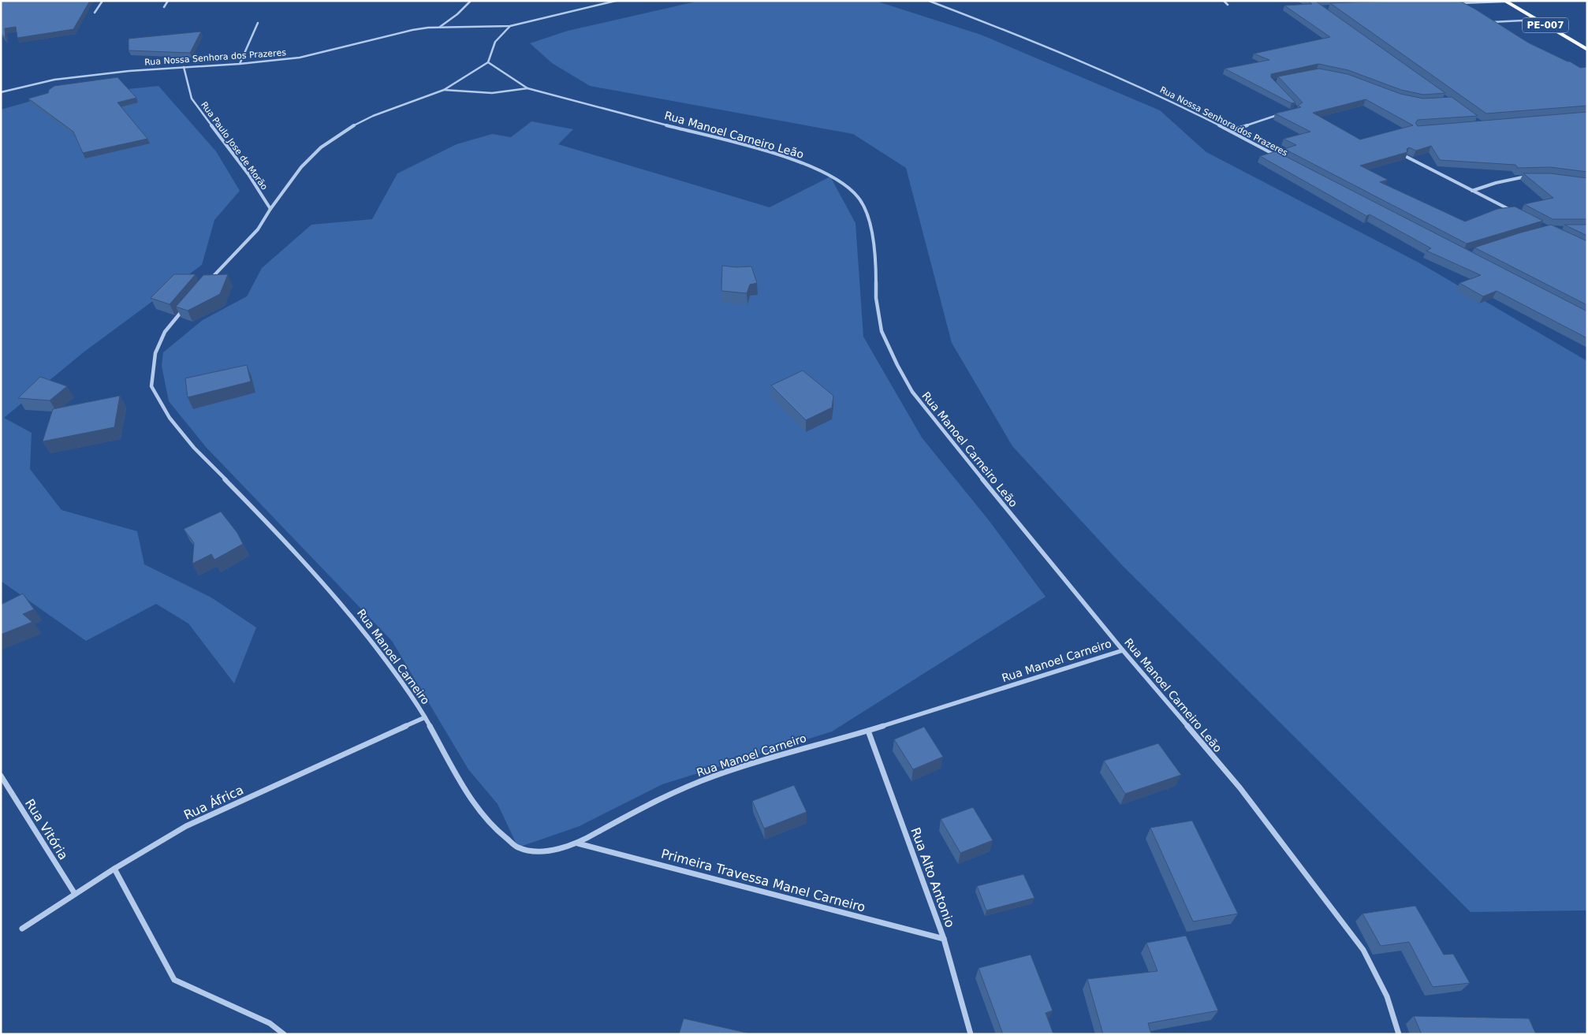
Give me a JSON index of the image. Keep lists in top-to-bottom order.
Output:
{
  "streets": {
    "main road": ["PE-007"],
    "street": [
      "Rua Nossa Senhora dos Prazeres",
      "Rua Manoel Carneiro Leão",
      "Rua Paulo Jose de Morão",
      "Rua Manoel Carneiro",
      "Rua África",
      "Rua Vitória",
      "Rua Alto Antonio",
      "Primeira Travessa Manel Carneiro"
    ]
  },
  "crossings": [
    ["Rua Nossa Senhora dos Prazeres", "Rua Paulo Jose de Morão"],
    ["Rua Manoel Carneiro Leão", "Rua Manoel Carneiro"],
    ["Rua Manoel Carneiro", "Rua África"],
    ["Rua Manoel Carneiro", "Rua Alto Antonio"],
    ["Rua Manoel Carneiro", "Primeira Travessa Manel Carneiro"],
    ["Rua África", "Rua Vitória"],
    ["Rua Alto Antonio", "Primeira Travessa Manel Carneiro"]
  ]
}
